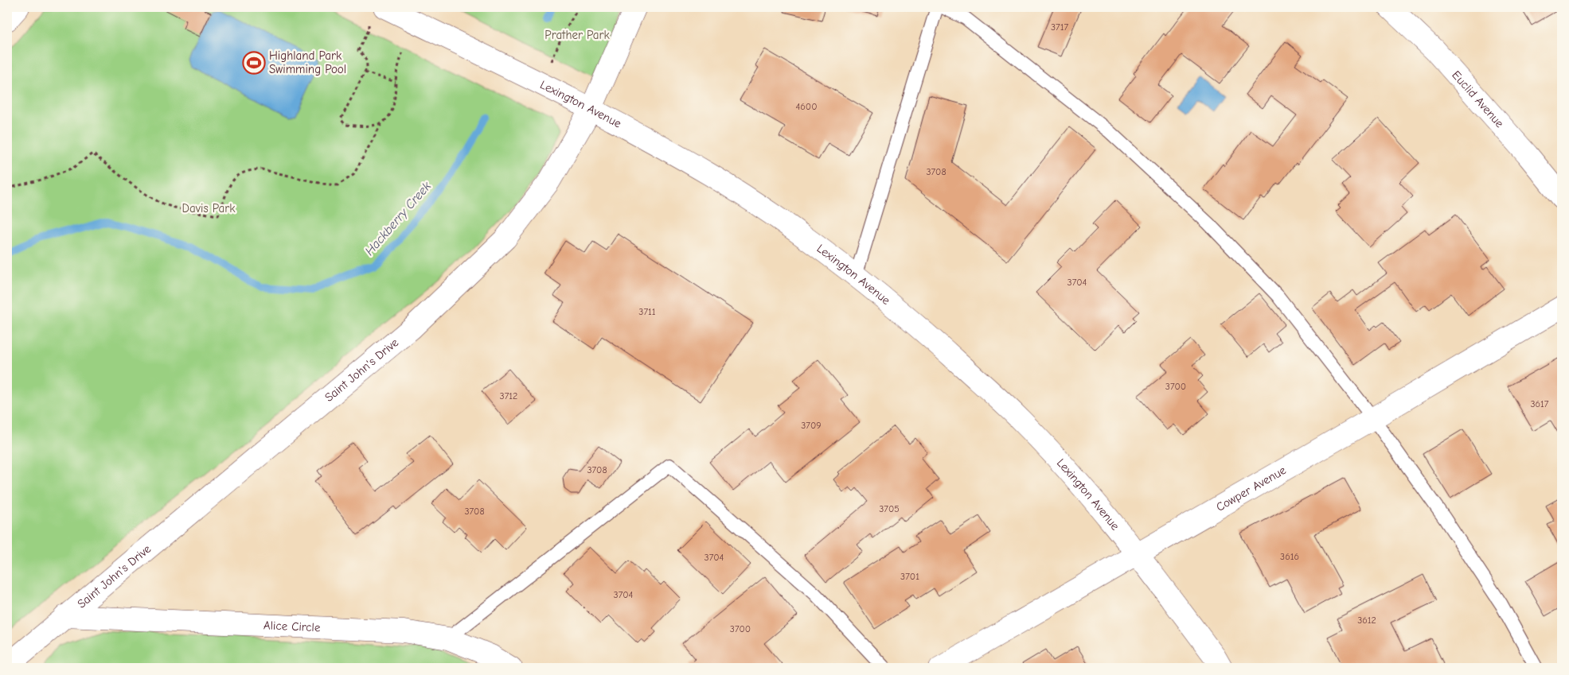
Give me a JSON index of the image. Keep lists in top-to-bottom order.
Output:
{
  "streets": {
    "street": [
      "Euclid Avenue",
      "Lexington Avenue",
      "Saint John's Drive",
      "Cowper Avenue",
      "Alice Circle"
    ]
  },
  "crossings": [
    ["Lexington Avenue", "Saint John's Drive"],
    ["Lexington Avenue", "Cowper Avenue"],
    ["Saint John's Drive", "Alice Circle"]
  ],
  "water": ["Hackberry Creek"],
  "parks": ["Prather Park", "Davis Park"],
  "places": {
    "sports": ["Highland Park Swimming Pool"]
  },
  "house_numbers": [
    "3717",
    "4600",
    "3708",
    "3704",
    "3711",
    "3700",
    "3712",
    "3617",
    "3709",
    "3708",
    "3705",
    "3708",
    "3616",
    "3704",
    "3701",
    "3704",
    "3612",
    "3700"
  ]
}
